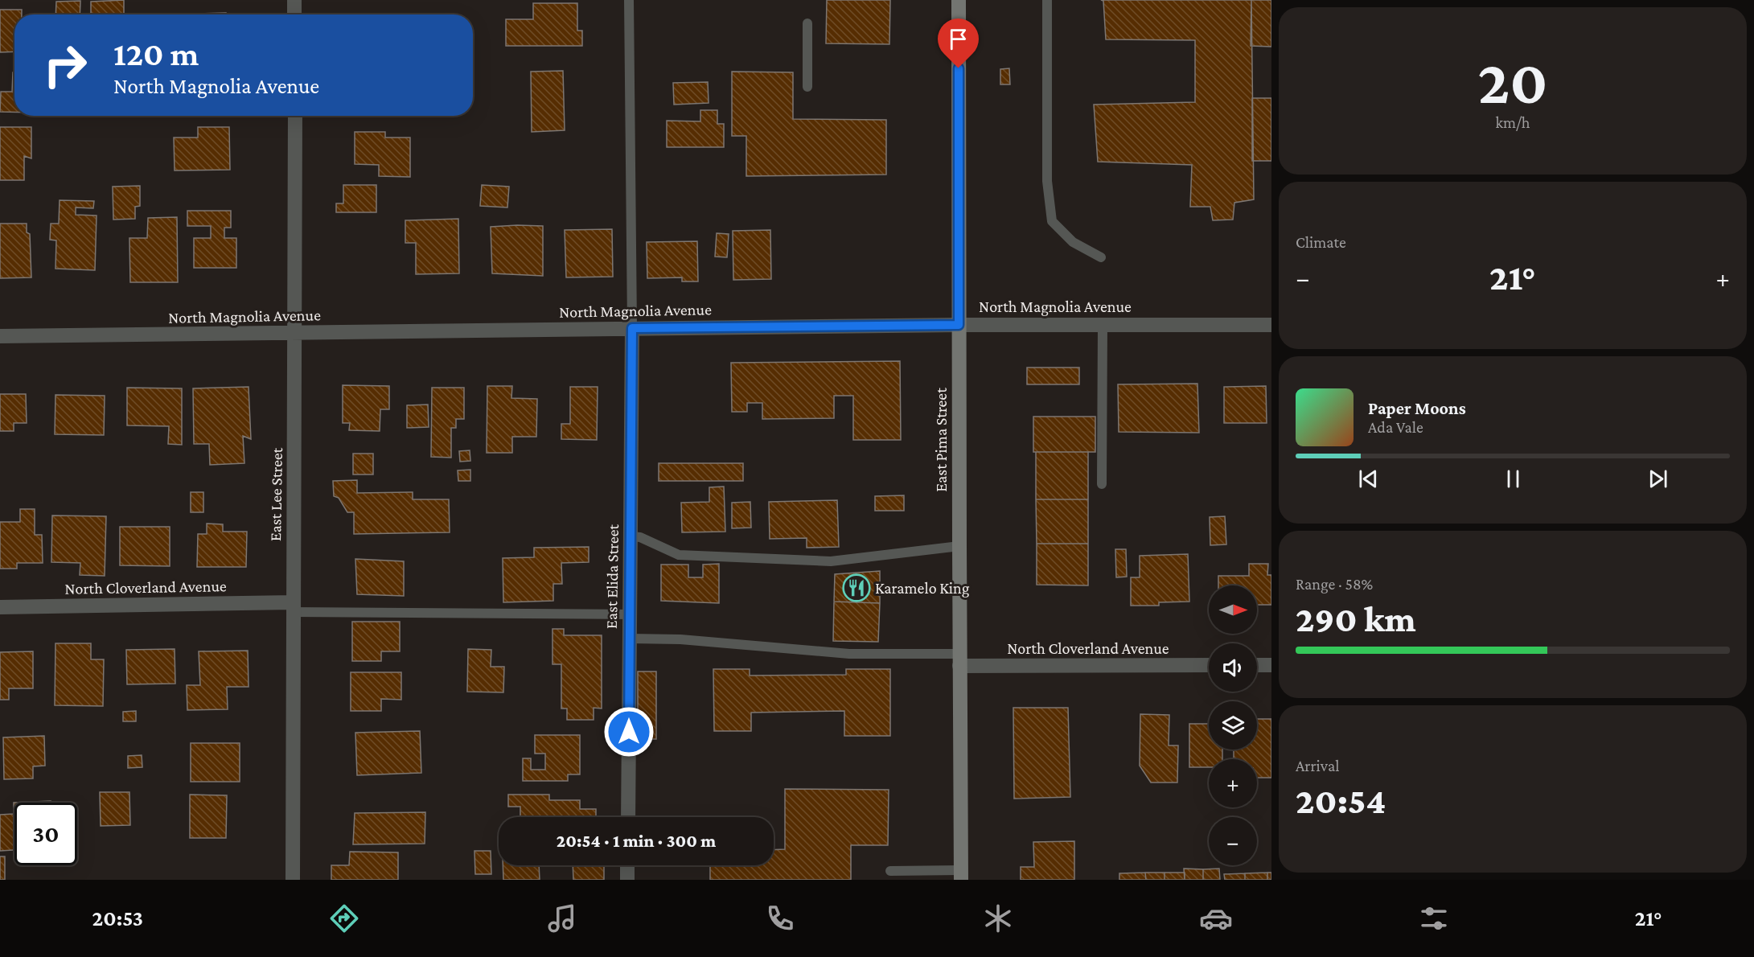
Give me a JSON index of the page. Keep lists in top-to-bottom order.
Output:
{
  "streets": {
    "street": [
      "North Magnolia Avenue",
      "East Pima Street",
      "East Lee Street",
      "East Elida Street",
      "North Cloverland Avenue"
    ]
  },
  "crossings": [
    ["North Magnolia Avenue", "East Pima Street"],
    ["North Magnolia Avenue", "East Lee Street"],
    ["North Magnolia Avenue", "East Elida Street"],
    ["East Pima Street", "North Cloverland Avenue"],
    ["East Lee Street", "North Cloverland Avenue"]
  ],
  "places": {
    "restaurant": ["Karamelo King"]
  },
  "north": "right",
  "page": {
    "tile": [
      ["20", "km/h"],
      "Climate",
      ["Range · 58%", "290 km"],
      ["Arrival", "20:54"]
    ],
    "turn": ["120 m", "North Magnolia Avenue"],
    "heat": ["−", "21°", "+"],
    "song": ["Paper Moons", "Ada Vale"],
    "map_buttons": ["+", "−"],
    "limit": "30",
    "trip": "20:54 · 1 min · 300 m",
    "tabs": ["20:53", "21°"]
  }
}
